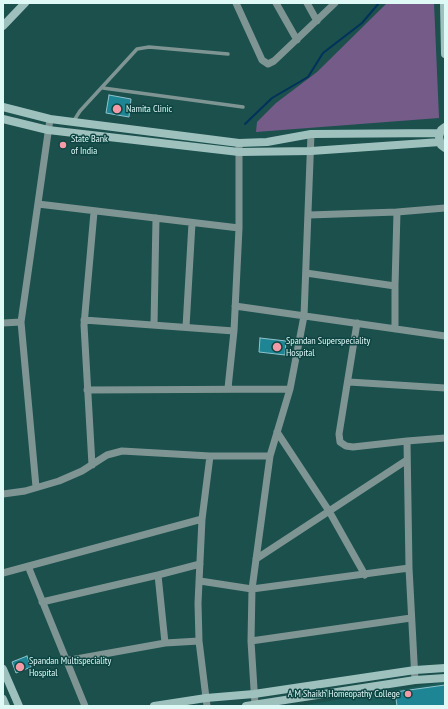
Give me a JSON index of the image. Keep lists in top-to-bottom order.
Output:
{
  "places": [
    "Namita Clinic",
    "State Bank of India",
    "Spandan Superspeciality Hospital",
    "Spandan Multispeciality Hospital",
    "A M Shaikh Homeopathy College"
  ]
}
